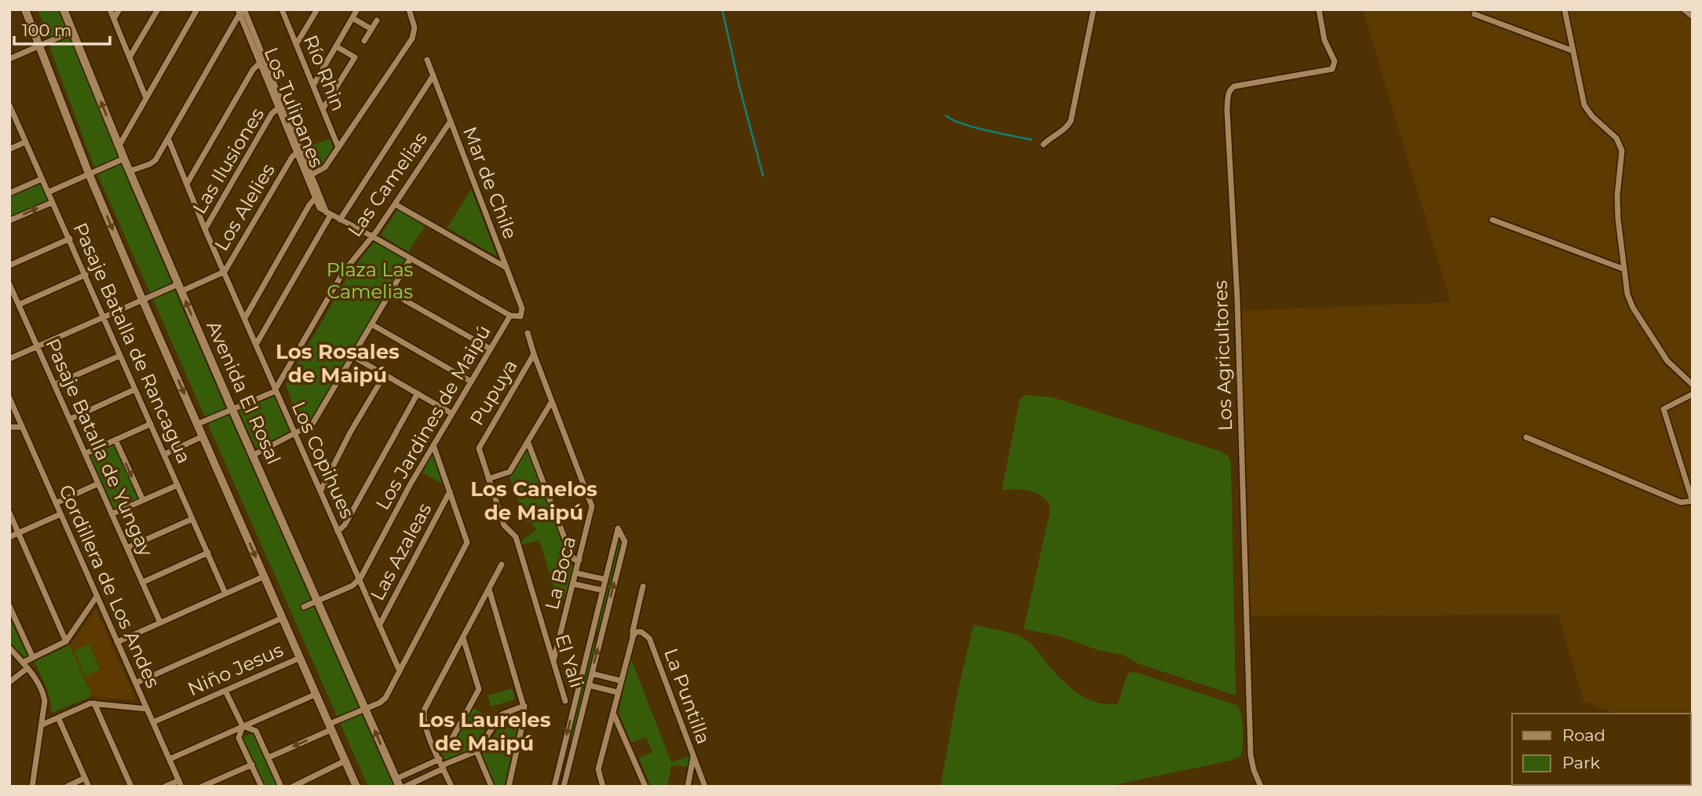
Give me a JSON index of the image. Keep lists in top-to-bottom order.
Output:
{
  "streets": {
    "street": [
      "Río Rhin",
      "Los Tulipanes",
      "Las Ilusiones",
      "Mar de Chile",
      "Las Camelias",
      "Los Alelies",
      "Pasaje Batalla de Rancagua",
      "Los Agricultores",
      "Avenida El Rosal",
      "Pupuya",
      "Los Jardines de Maipú",
      "Pasaje Batalla de Yungay",
      "Los Copihues",
      "Las Azaleas",
      "La Boca",
      "Cordillera de Los Andes",
      "El Yali",
      "Niño Jesus",
      "La Puntilla"
    ]
  },
  "crossings": [
    ["Los Tulipanes", "Las Ilusiones"],
    ["Los Tulipanes", "Mar de Chile"],
    ["Los Tulipanes", "Las Camelias"],
    ["Los Tulipanes", "Los Alelies"],
    ["Los Tulipanes", "Los Jardines de Maipú"],
    ["Las Ilusiones", "Los Copihues"],
    ["Mar de Chile", "Las Camelias"],
    ["Las Camelias", "Los Copihues"],
    ["Los Alelies", "Pasaje Batalla de Rancagua"],
    ["Los Alelies", "Avenida El Rosal"],
    ["Los Alelies", "Pasaje Batalla de Yungay"],
    ["Los Alelies", "Los Copihues"],
    ["Pupuya", "La Boca"],
    ["Pupuya", "El Yali"],
    ["Los Jardines de Maipú", "Los Copihues"],
    ["Los Copihues", "Las Azaleas"],
    ["La Boca", "El Yali"],
    ["Cordillera de Los Andes", "Niño Jesus"]
  ],
  "districts": ["Los Rosales de Maipú", "Los Canelos de Maipú", "Los Laureles de Maipú"],
  "parks": ["Plaza Las Camelias"],
  "legend": ["Road", "Park"],
  "scale_bar": "100 m"
}
